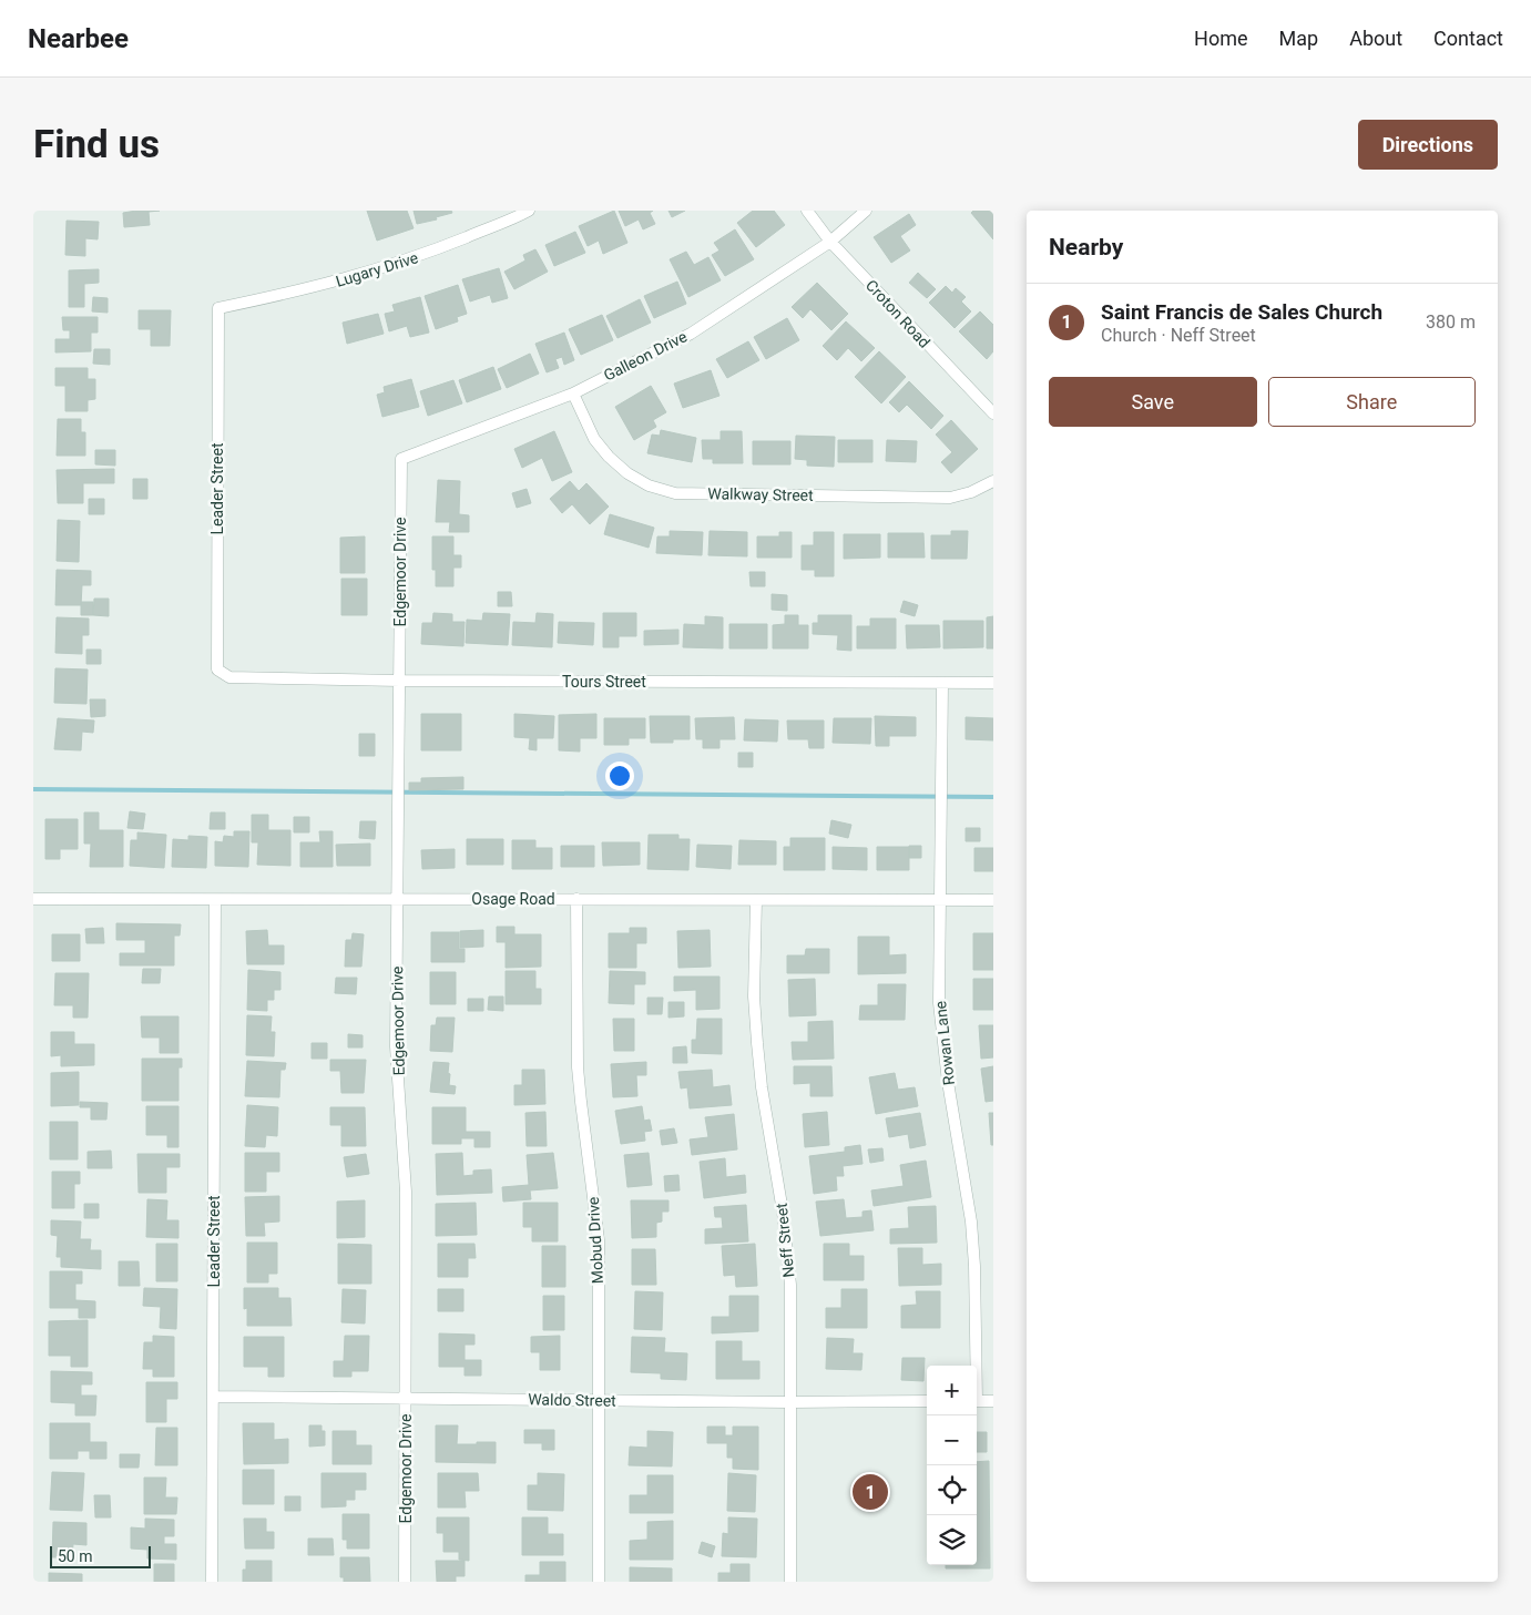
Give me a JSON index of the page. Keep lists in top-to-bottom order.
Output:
{
  "streets": {
    "street": [
      "Lugary Drive",
      "Croton Road",
      "Galleon Drive",
      "Leader Street",
      "Walkway Street",
      "Edgemoor Drive",
      "Tours Street",
      "Osage Road",
      "Rowan Lane",
      "Mobud Drive",
      "Neff Street",
      "Waldo Street"
    ]
  },
  "crossings": [
    ["Lugary Drive", "Leader Street"],
    ["Croton Road", "Galleon Drive"],
    ["Galleon Drive", "Walkway Street"],
    ["Galleon Drive", "Edgemoor Drive"],
    ["Leader Street", "Tours Street"],
    ["Leader Street", "Osage Road"],
    ["Leader Street", "Waldo Street"],
    ["Edgemoor Drive", "Tours Street"],
    ["Edgemoor Drive", "Osage Road"],
    ["Edgemoor Drive", "Waldo Street"],
    ["Tours Street", "Rowan Lane"],
    ["Osage Road", "Rowan Lane"],
    ["Osage Road", "Mobud Drive"],
    ["Osage Road", "Neff Street"],
    ["Mobud Drive", "Waldo Street"],
    ["Neff Street", "Waldo Street"]
  ],
  "scale_bar": "50 m",
  "page": {
    "header": "Nearbee",
    "nav": [
      "Home",
      "Map",
      "About",
      "Contact"
    ],
    "buttons": [
      "Directions",
      ["Save", "Share"]
    ],
    "title": "Find us",
    "heading": "Nearby",
    "list": [
      {
        "mark": "1",
        "name": "Saint Francis de Sales Church",
        "note": "Church · Neff Street",
        "value": "380 m"
      }
    ],
    "map_buttons": ["+", "−"],
    "pins": "1",
    "scale": "50 m"
  }
}
